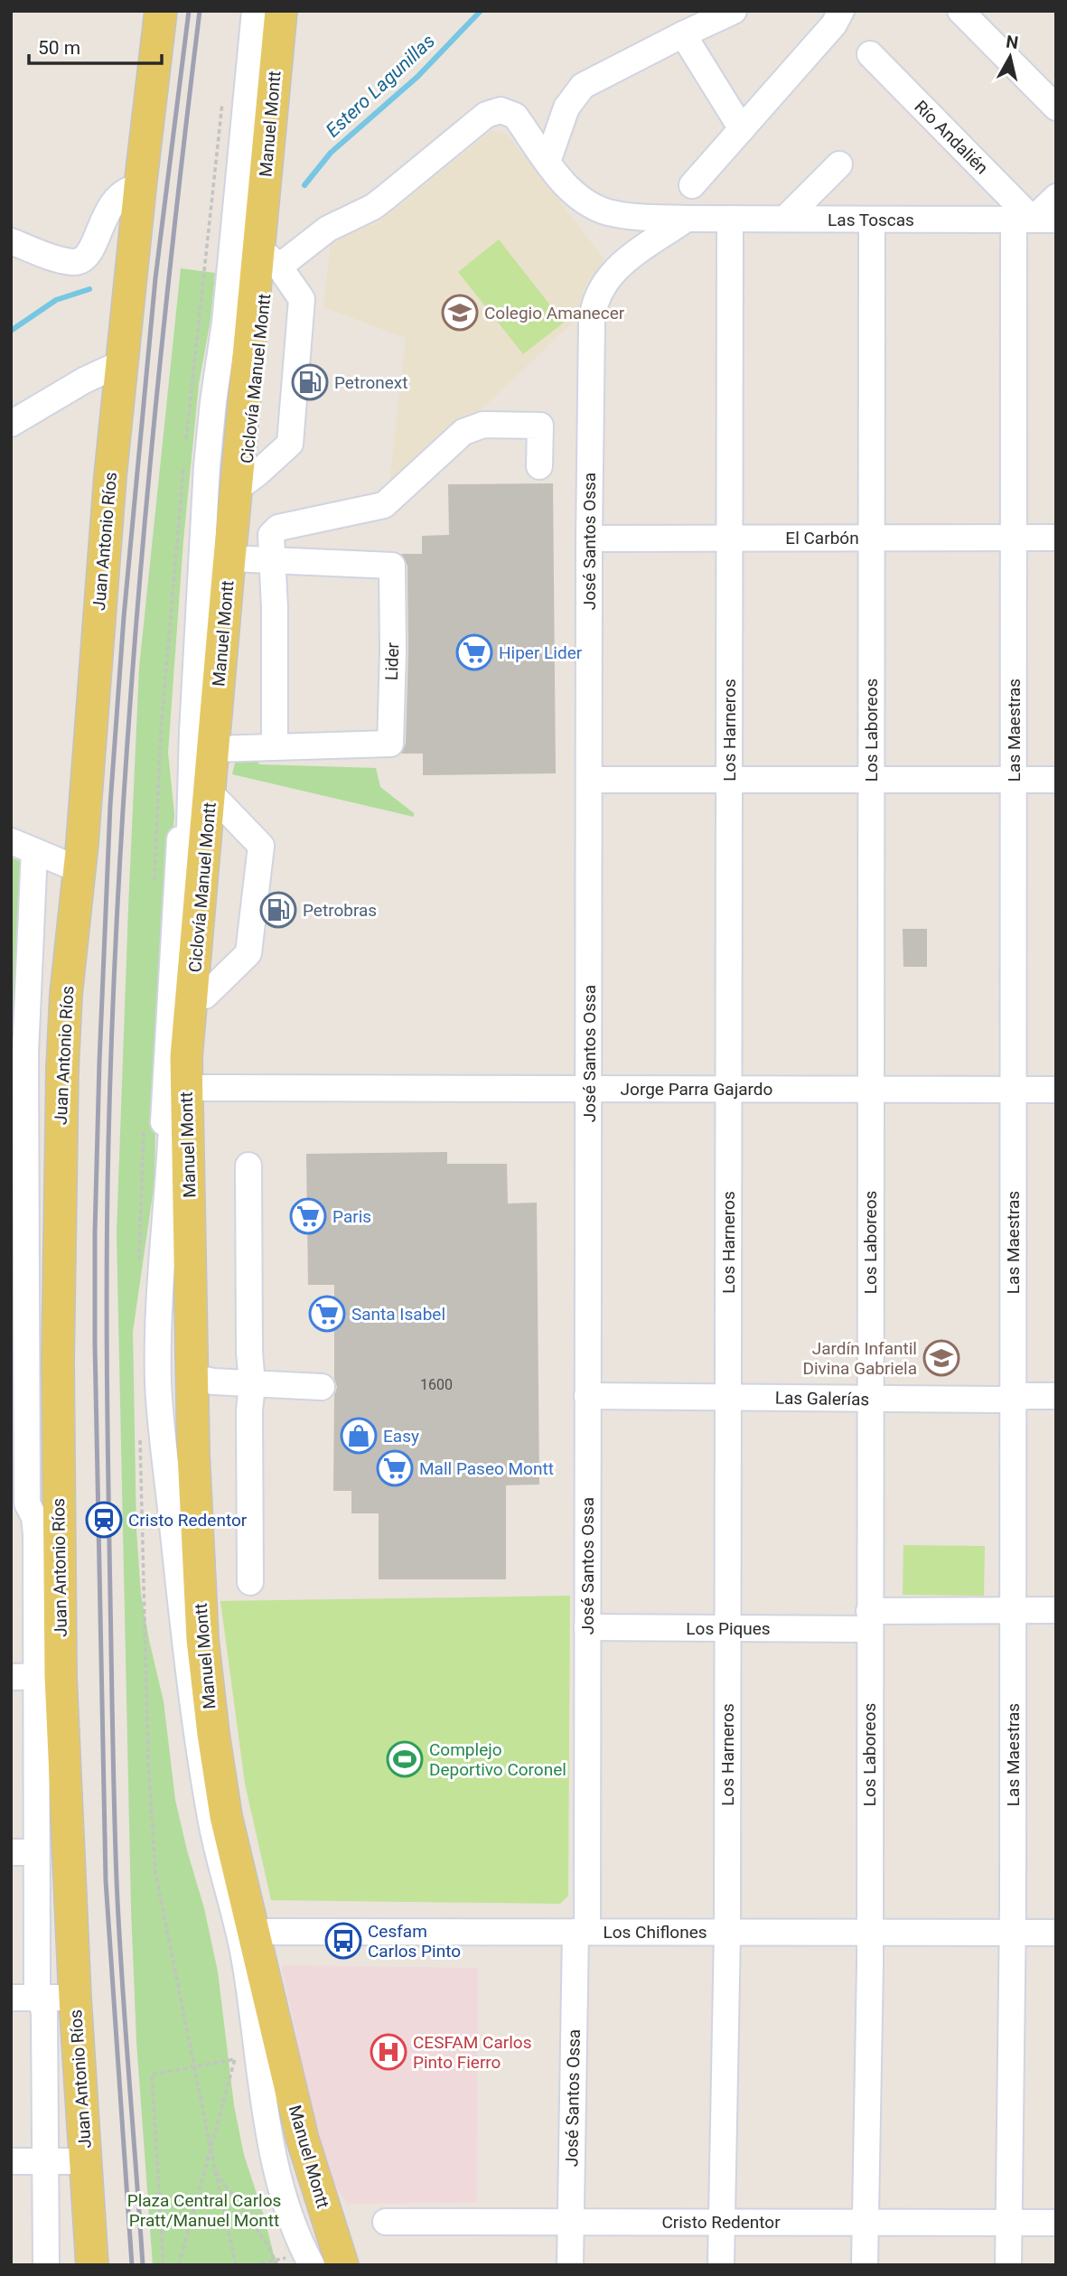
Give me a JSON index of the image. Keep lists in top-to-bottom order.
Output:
{
  "streets": {
    "main road": ["Manuel Montt", "Juan Antonio Ríos"],
    "street": [
      "Río Andalién",
      "Las Toscas",
      "El Carbón",
      "José Santos Ossa",
      "Lider",
      "Los Harneros",
      "Los Laboreos",
      "Las Maestras",
      "Jorge Parra Gajardo",
      "Las Galerías",
      "Los Piques",
      "Los Chiflones",
      "Cristo Redentor"
    ]
  },
  "crossings": [
    ["Manuel Montt", "Las Toscas"],
    ["Manuel Montt", "Lider"],
    ["Manuel Montt", "Jorge Parra Gajardo"],
    ["Manuel Montt", "Los Chiflones"],
    ["Río Andalién", "Las Toscas"],
    ["Río Andalién", "Las Maestras"],
    ["Las Toscas", "José Santos Ossa"],
    ["Las Toscas", "Los Harneros"],
    ["Las Toscas", "Los Laboreos"],
    ["Las Toscas", "Las Maestras"],
    ["El Carbón", "José Santos Ossa"],
    ["El Carbón", "Los Harneros"],
    ["El Carbón", "Los Laboreos"],
    ["El Carbón", "Las Maestras"],
    ["José Santos Ossa", "Jorge Parra Gajardo"],
    ["José Santos Ossa", "Las Galerías"],
    ["José Santos Ossa", "Los Piques"],
    ["José Santos Ossa", "Los Chiflones"],
    ["José Santos Ossa", "Cristo Redentor"],
    ["Los Harneros", "Jorge Parra Gajardo"],
    ["Los Harneros", "Las Galerías"],
    ["Los Harneros", "Los Piques"],
    ["Los Harneros", "Los Chiflones"],
    ["Los Harneros", "Cristo Redentor"],
    ["Los Laboreos", "Jorge Parra Gajardo"],
    ["Los Laboreos", "Las Galerías"],
    ["Los Laboreos", "Los Piques"],
    ["Los Laboreos", "Los Chiflones"],
    ["Los Laboreos", "Cristo Redentor"],
    ["Las Maestras", "Jorge Parra Gajardo"],
    ["Las Maestras", "Las Galerías"],
    ["Las Maestras", "Los Piques"],
    ["Las Maestras", "Los Chiflones"],
    ["Las Maestras", "Cristo Redentor"]
  ],
  "water": ["Estero Lagunillas"],
  "parks": ["Plaza Central Carlos Pratt/Manuel Montt"],
  "places": {
    "school or university": ["Colegio Amanecer", "Jardín Infantil Divina Gabriela"],
    "fuel station": ["Petronext", "Petrobras"],
    "supermarket": [
      "Hiper Lider",
      "Paris",
      "Santa Isabel",
      "Mall Paseo Montt"
    ],
    "shop": ["Easy"],
    "station": ["Cristo Redentor"],
    "sports": ["Complejo Deportivo Coronel"],
    "bus stop": ["Cesfam Carlos Pinto"],
    "hospital": ["CESFAM Carlos Pinto Fierro"]
  },
  "house_numbers": ["1600"],
  "scale_bar": "50 m",
  "north": "top"
}
